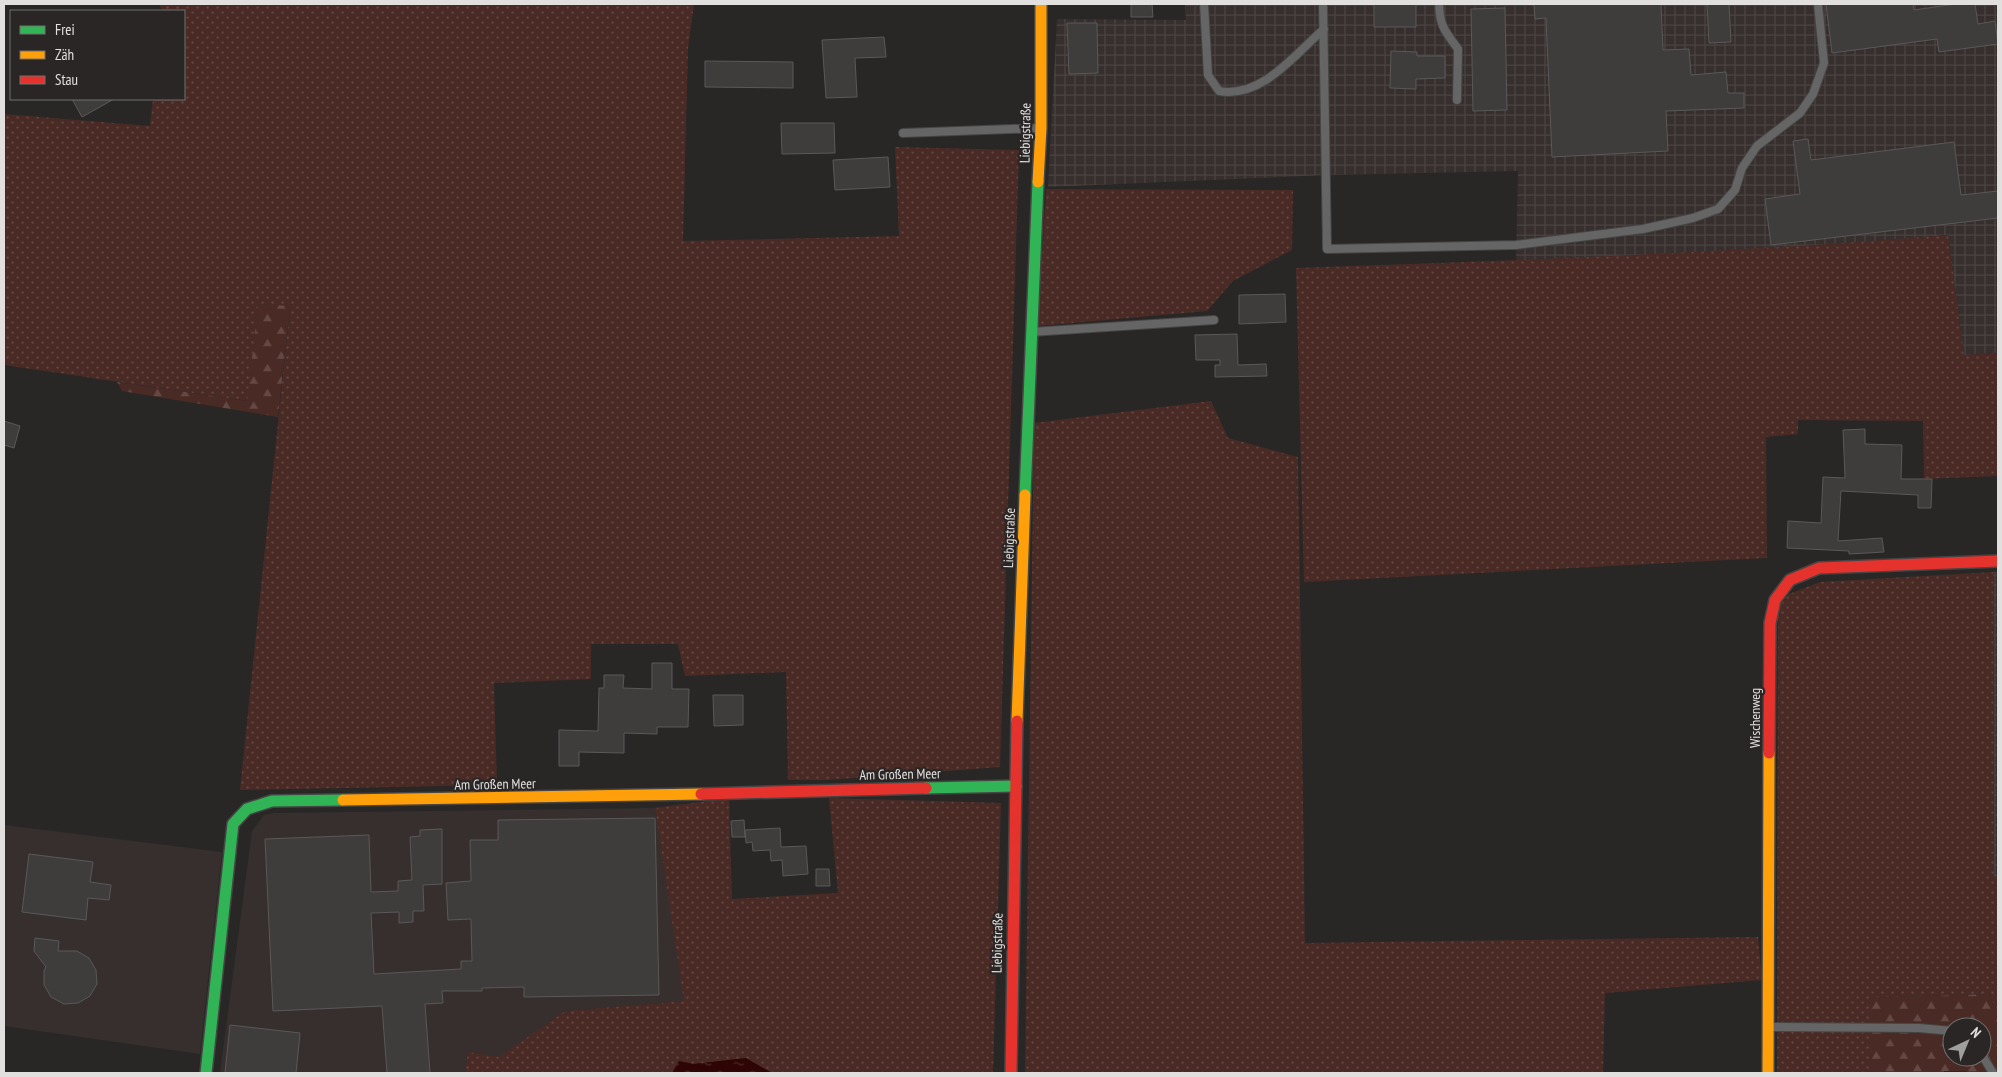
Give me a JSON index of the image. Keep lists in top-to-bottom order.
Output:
{
  "streets": {
    "street": ["Liebigstraße", "Wischenweg", "Am Großen Meer"]
  },
  "crossings": [
    ["Liebigstraße", "Am Großen Meer"]
  ],
  "legend": ["Frei", "Zäh", "Stau"],
  "north": "top right"
}
